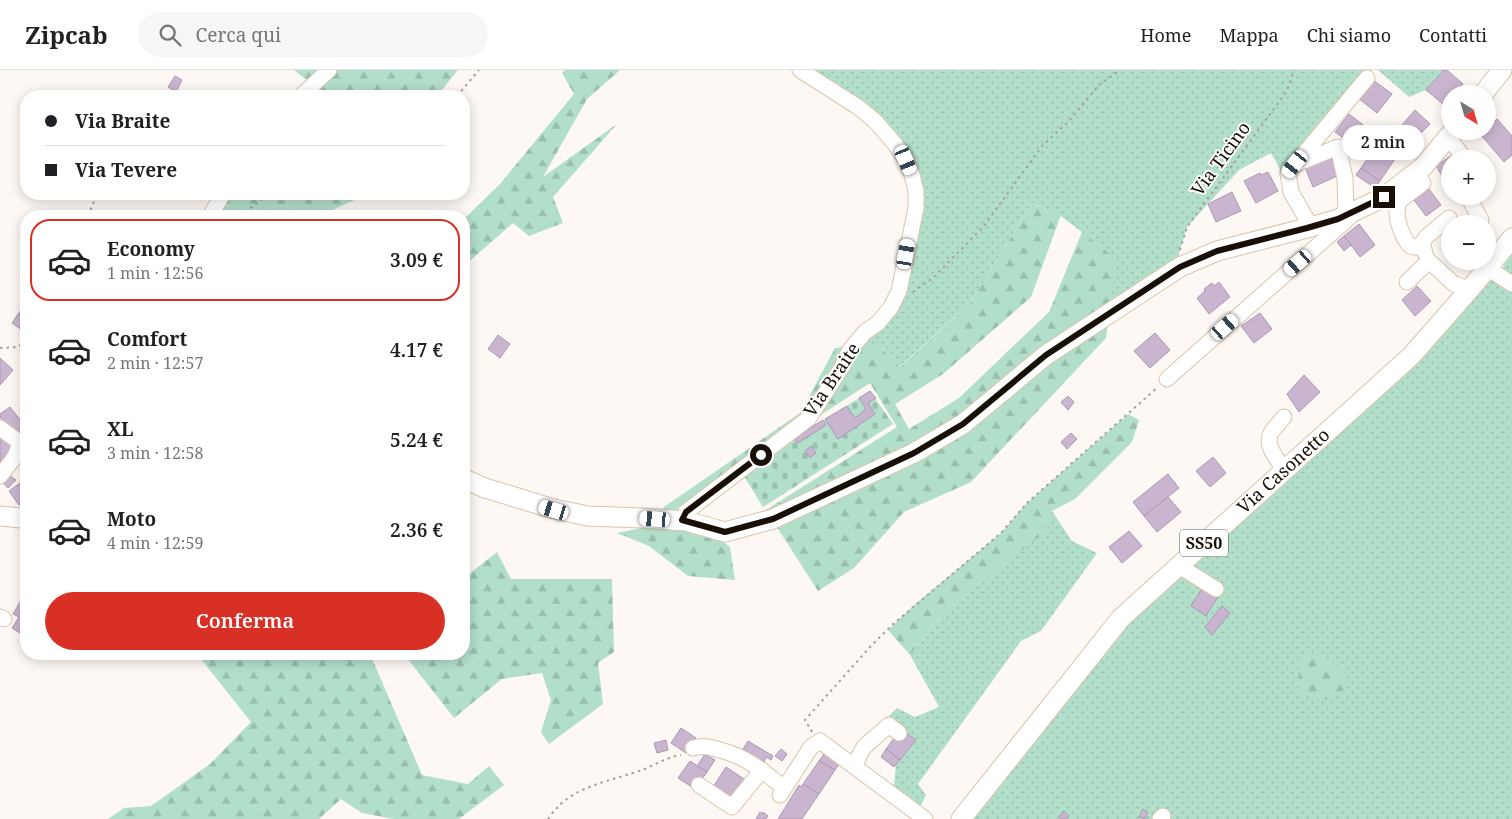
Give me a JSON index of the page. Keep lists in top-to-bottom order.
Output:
{
  "streets": {
    "main road": ["Via Casonetto", "SS50"],
    "street": ["Via Braite"],
    "path": ["Via Ticino"]
  },
  "north": "bottom right",
  "page": {
    "header": "Zipcab",
    "search": "Cerca qui",
    "nav": [
      "Home",
      "Mappa",
      "Chi siamo",
      "Contatti"
    ],
    "map_buttons": ["+", "−"],
    "banner": ["Via Braite", "Via Tevere"],
    "bubble": "2 min",
    "list": [
      {
        "name": "Economy",
        "note": "1 min · 12:56",
        "value": "3.09 €"
      },
      {
        "name": "Comfort",
        "note": "2 min · 12:57",
        "value": "4.17 €"
      },
      {
        "name": "XL",
        "note": "3 min · 12:58",
        "value": "5.24 €"
      },
      {
        "name": "Moto",
        "note": "4 min · 12:59",
        "value": "2.36 €"
      }
    ],
    "buttons": "Conferma"
  }
}
